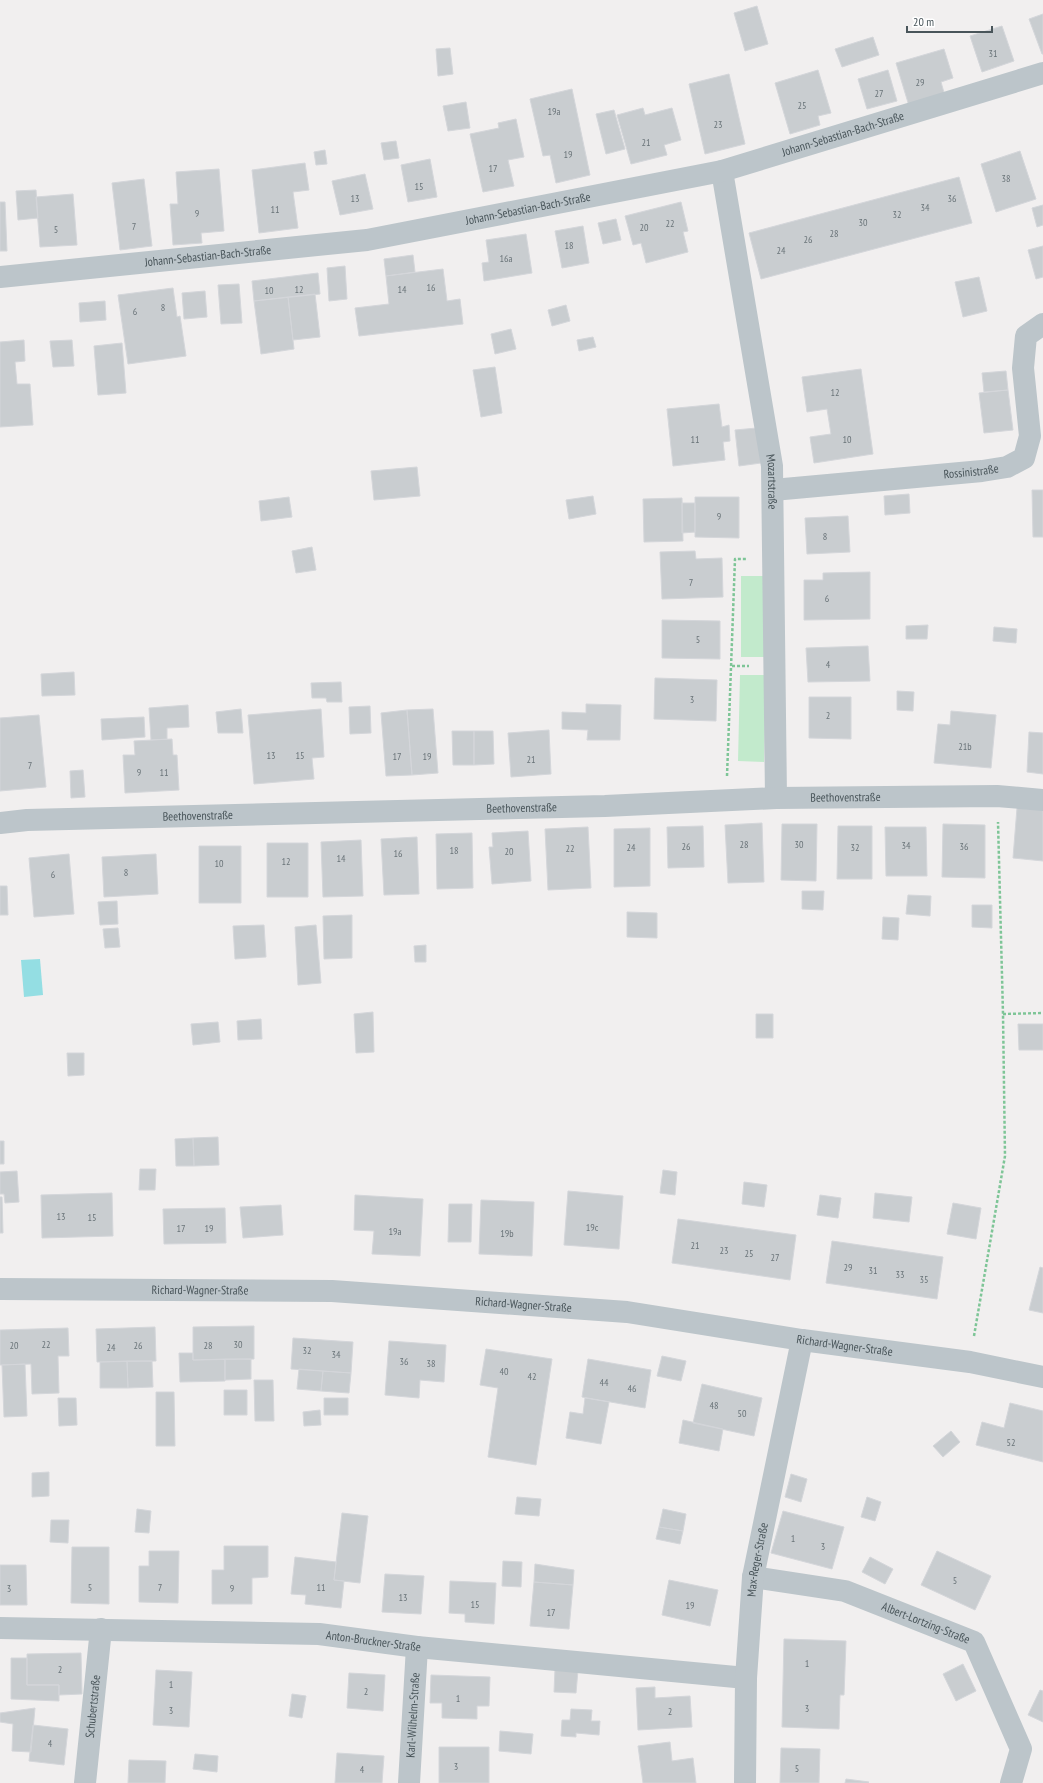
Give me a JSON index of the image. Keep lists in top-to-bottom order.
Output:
{
  "streets": {
    "street": [
      "Johann-Sebastian-Bach-Straße",
      "Rossinistraße",
      "Mozartstraße",
      "Beethovenstraße",
      "Richard-Wagner-Straße",
      "Max-Reger-Straße",
      "Albert-Lortzing-Straße",
      "Anton-Bruckner-Straße",
      "Schubertstraße",
      "Karl-Wilhelm-Straße"
    ]
  },
  "crossings": [
    ["Johann-Sebastian-Bach-Straße", "Mozartstraße"],
    ["Rossinistraße", "Mozartstraße"],
    ["Mozartstraße", "Beethovenstraße"],
    ["Richard-Wagner-Straße", "Max-Reger-Straße"],
    ["Max-Reger-Straße", "Albert-Lortzing-Straße"],
    ["Max-Reger-Straße", "Anton-Bruckner-Straße"],
    ["Anton-Bruckner-Straße", "Schubertstraße"],
    ["Anton-Bruckner-Straße", "Karl-Wilhelm-Straße"]
  ],
  "house_numbers": [
    "31",
    "29",
    "27",
    "25",
    "19a",
    "23",
    "21",
    "19",
    "17",
    "38",
    "15",
    "13",
    "36",
    "34",
    "11",
    "9",
    "32",
    "30",
    "22",
    "7",
    "20",
    "5",
    "28",
    "26",
    "18",
    "24",
    "16a",
    "16",
    "12",
    "14",
    "10",
    "8",
    "6",
    "12",
    "11",
    "10",
    "9",
    "8",
    "7",
    "6",
    "5",
    "4",
    "3",
    "2",
    "21b",
    "13",
    "15",
    "17",
    "19",
    "21",
    "7",
    "9",
    "11",
    "28",
    "30",
    "34",
    "26",
    "36",
    "24",
    "32",
    "22",
    "18",
    "20",
    "16",
    "14",
    "12",
    "10",
    "8",
    "6",
    "13",
    "15",
    "19c",
    "17",
    "19",
    "19a",
    "19b",
    "21",
    "23",
    "25",
    "27",
    "29",
    "31",
    "33",
    "35",
    "22",
    "30",
    "20",
    "26",
    "28",
    "24",
    "32",
    "34",
    "36",
    "38",
    "40",
    "42",
    "44",
    "46",
    "48",
    "50",
    "52",
    "1",
    "3",
    "5",
    "5",
    "7",
    "11",
    "3",
    "9",
    "13",
    "15",
    "19",
    "17",
    "1",
    "2",
    "1",
    "2",
    "1",
    "3",
    "3",
    "2",
    "4",
    "3",
    "5",
    "4"
  ],
  "scale_bar": "20 m"
}
